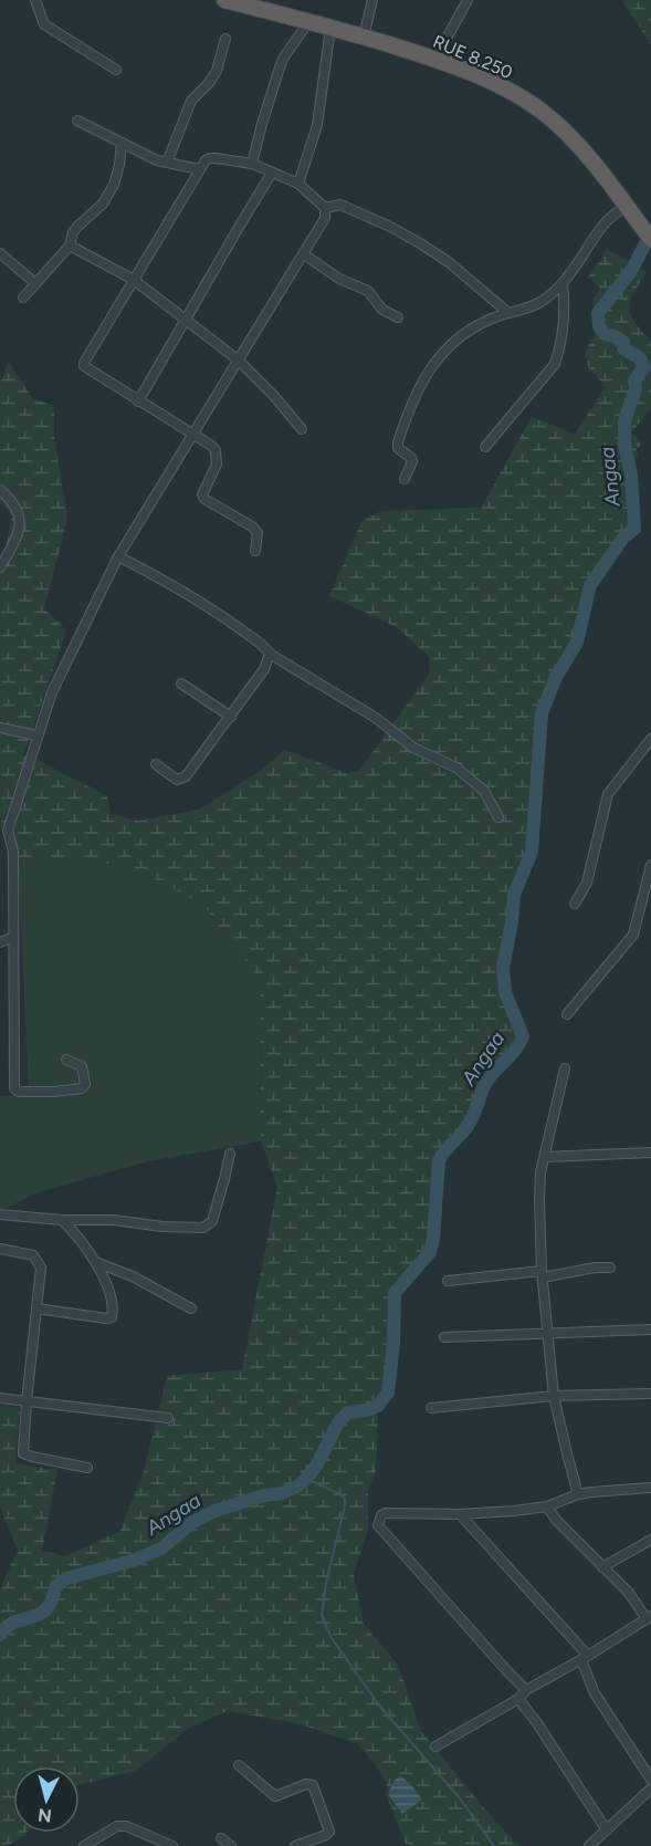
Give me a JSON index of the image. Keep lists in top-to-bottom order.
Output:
{
  "streets": {
    "highway": ["RUE 8.250"]
  },
  "water": ["Angaa"],
  "north": "bottom"
}
